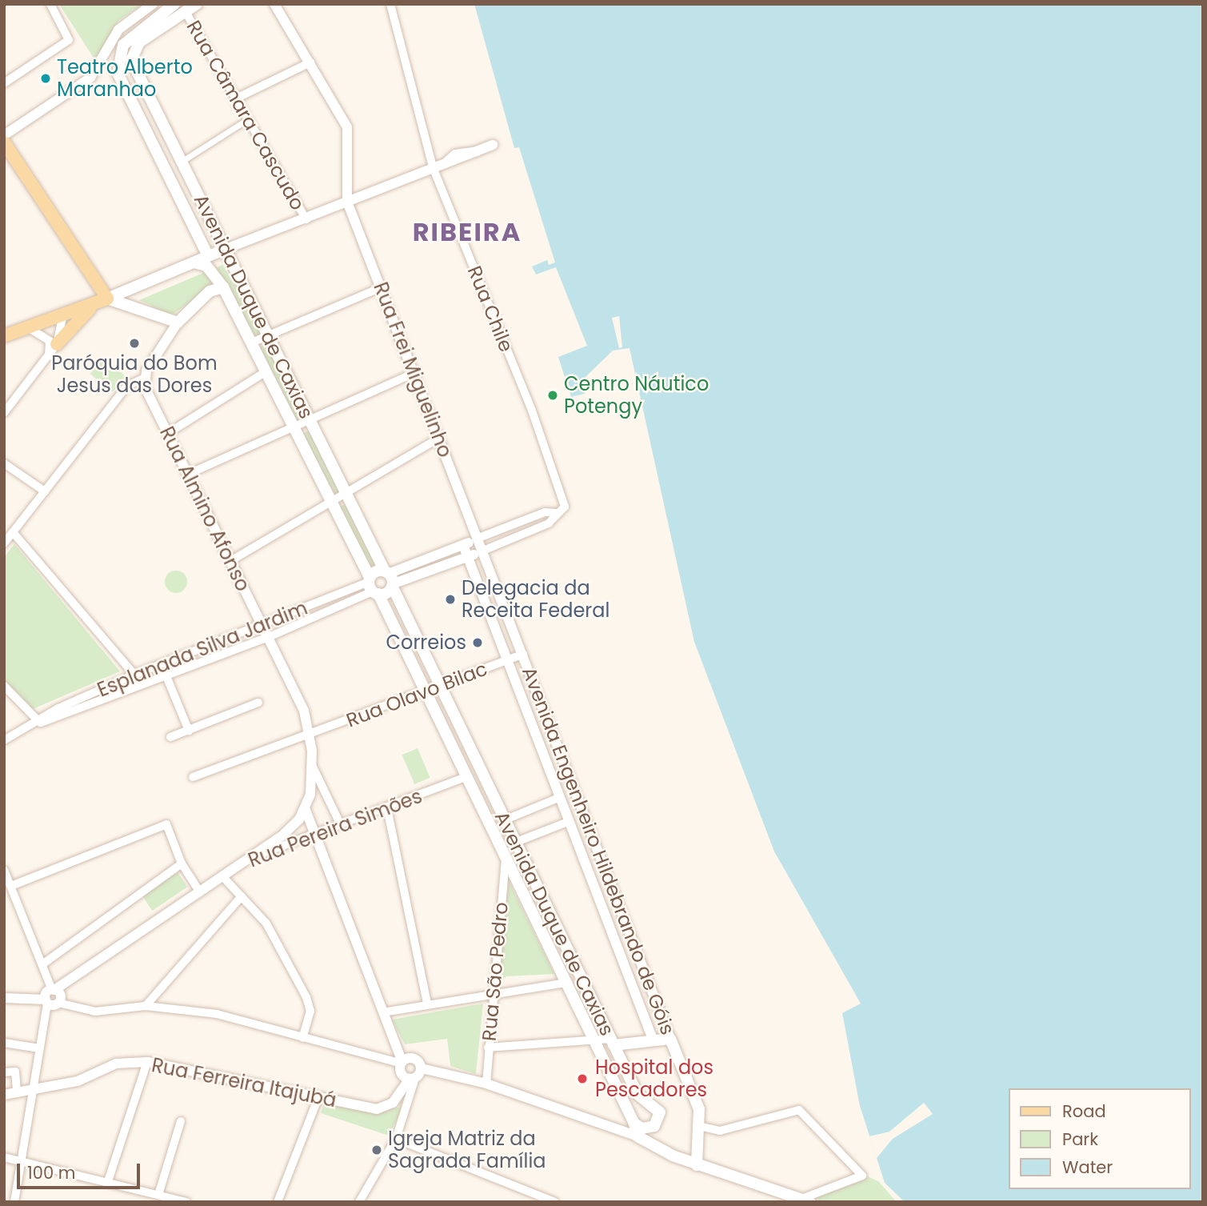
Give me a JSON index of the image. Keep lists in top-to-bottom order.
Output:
{
  "streets": {
    "main road": ["Avenida Duque de Caxias", "Avenida Engenheiro Hildebrando de Góis"],
    "street": [
      "Rua Câmara Cascudo",
      "Rua Chile",
      "Rua Frei Miguelinho",
      "Rua Almino Afonso",
      "Esplanada Silva Jardim",
      "Rua Olavo Bilac",
      "Rua Pereira Simões",
      "Rua São Pedro",
      "Rua Ferreira Itajubá"
    ]
  },
  "crossings": [
    ["Rua Câmara Cascudo", "Avenida Duque de Caxias"],
    ["Avenida Duque de Caxias", "Esplanada Silva Jardim"],
    ["Avenida Duque de Caxias", "Rua Olavo Bilac"],
    ["Avenida Duque de Caxias", "Rua Pereira Simões"],
    ["Avenida Duque de Caxias", "Rua São Pedro"],
    ["Rua Frei Miguelinho", "Avenida Engenheiro Hildebrando de Góis"],
    ["Rua Almino Afonso", "Esplanada Silva Jardim"],
    ["Rua Almino Afonso", "Rua Olavo Bilac"],
    ["Rua Olavo Bilac", "Avenida Engenheiro Hildebrando de Góis"]
  ],
  "districts": ["RIBEIRA"],
  "places": [
    "Teatro Alberto Maranhao",
    "Paróquia do Bom Jesus das Dores",
    "Centro Náutico Potengy",
    "Delegacia da Receita Federal",
    "Correios",
    "Hospital dos Pescadores",
    "Igreja Matriz da Sagrada Família"
  ],
  "legend": ["Road", "Park", "Water"],
  "scale_bar": "100 m"
}
